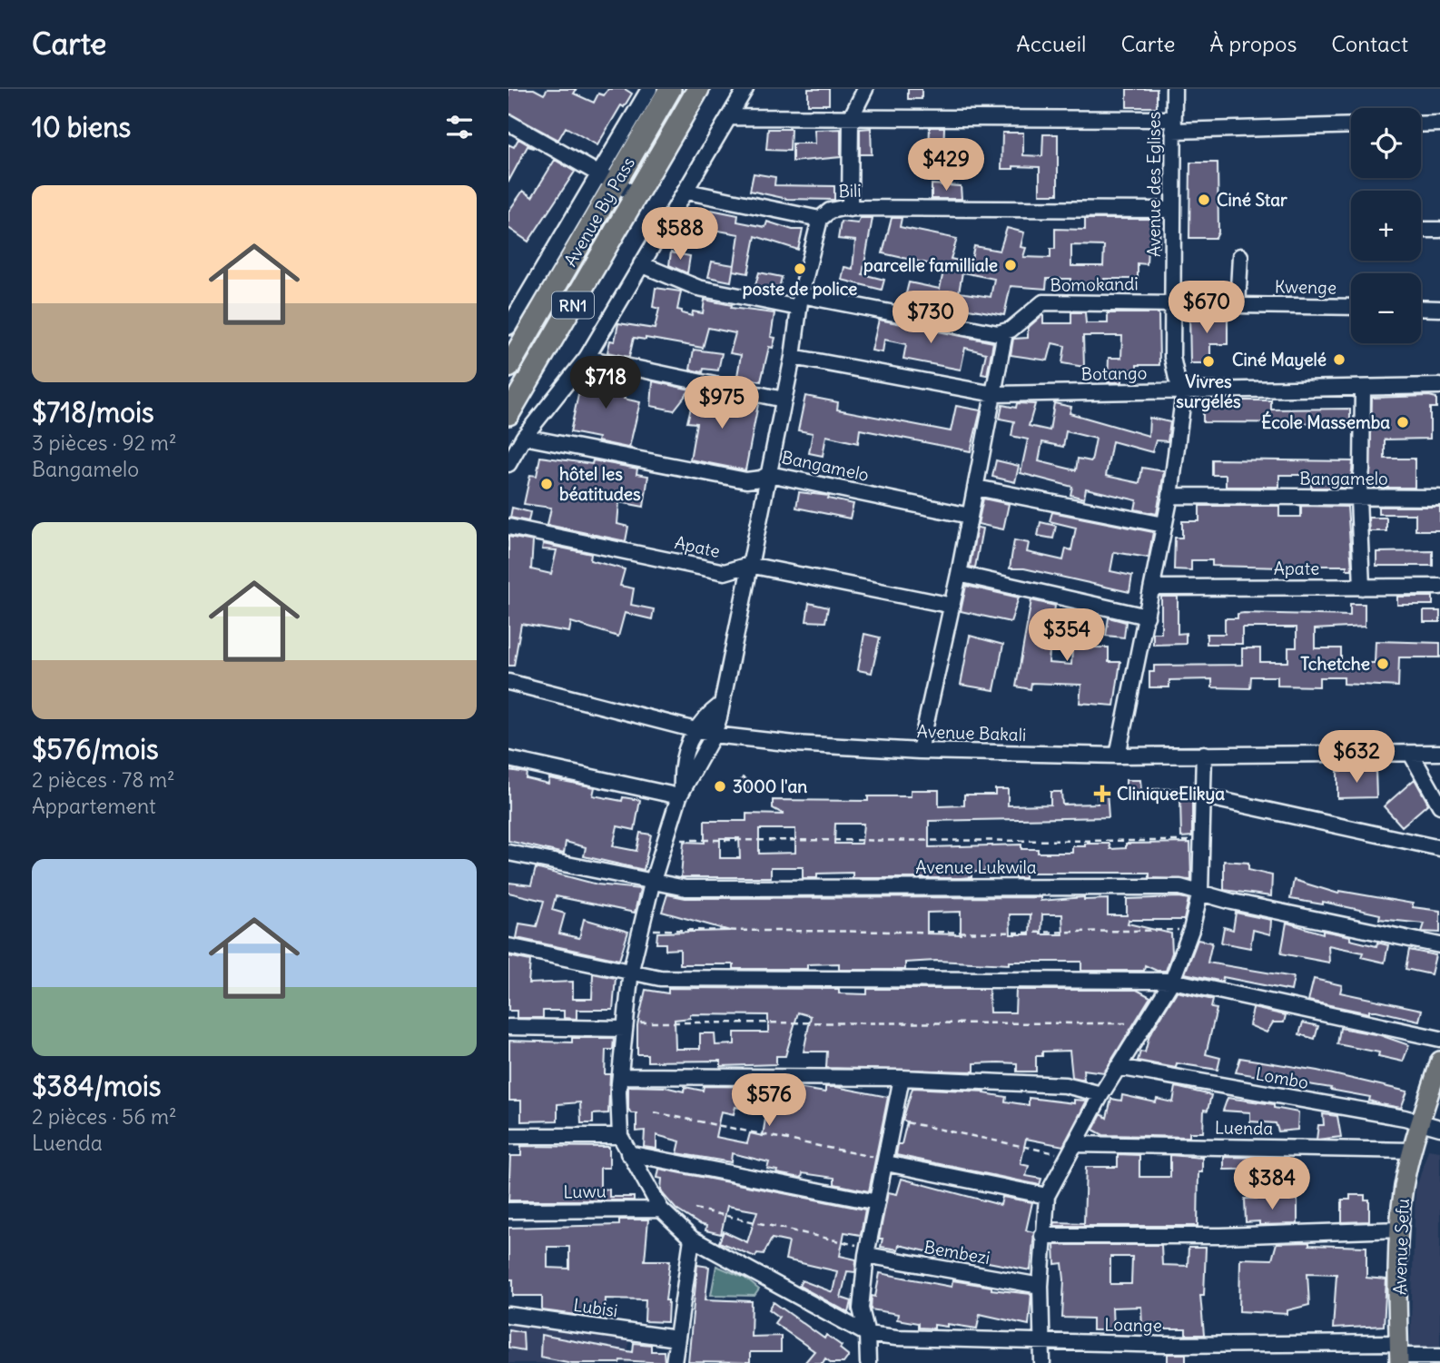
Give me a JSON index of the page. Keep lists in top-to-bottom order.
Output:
{
  "streets": {
    "highway": ["Avenue By Pass", "RN1"],
    "main road": ["Avenue Sefu"],
    "street": [
      "Avenue des Eglises",
      "Bili",
      "Bomokandi",
      "Kwenge",
      "Botango",
      "Bangamelo",
      "Apate",
      "Avenue Bakali",
      "Avenue Lukwila",
      "Lombo",
      "Luenda",
      "Luwu",
      "Bembezi",
      "Lubisi",
      "Loange"
    ]
  },
  "crossings": [
    ["Avenue des Eglises", "Bili"],
    ["Avenue des Eglises", "Bomokandi"],
    ["Avenue des Eglises", "Kwenge"],
    ["Avenue des Eglises", "Botango"],
    ["Bomokandi", "Kwenge"],
    ["Lombo", "Avenue Sefu"],
    ["Luenda", "Avenue Sefu"],
    ["Avenue Sefu", "Loange"]
  ],
  "places": {
    "other": [
      "Ciné Star",
      "parcelle familliale",
      "poste de police",
      "Ciné Mayelé",
      "Vivres surgélés",
      "École Massemba",
      "hôtel les béatitudes",
      "Tchetche",
      "3000 l'an"
    ],
    "health": ["CliniqueElikya"]
  },
  "page": {
    "header": "Carte",
    "nav": [
      "Accueil",
      "Carte",
      "À propos",
      "Contact"
    ],
    "heading": "10 biens",
    "map_buttons": ["+", "−"],
    "price": [
      "$429",
      "$588",
      "$670",
      "$730",
      "$718",
      "$975",
      "$354",
      "$632",
      "$576",
      "$384"
    ],
    "list": [
      {
        "name": "$718/mois",
        "note": "3 pièces · 92 m² · Bangamelo"
      },
      {
        "name": "$576/mois",
        "note": "2 pièces · 78 m² · Appartement"
      },
      {
        "name": "$384/mois",
        "note": "2 pièces · 56 m² · Luenda"
      }
    ]
  }
}
